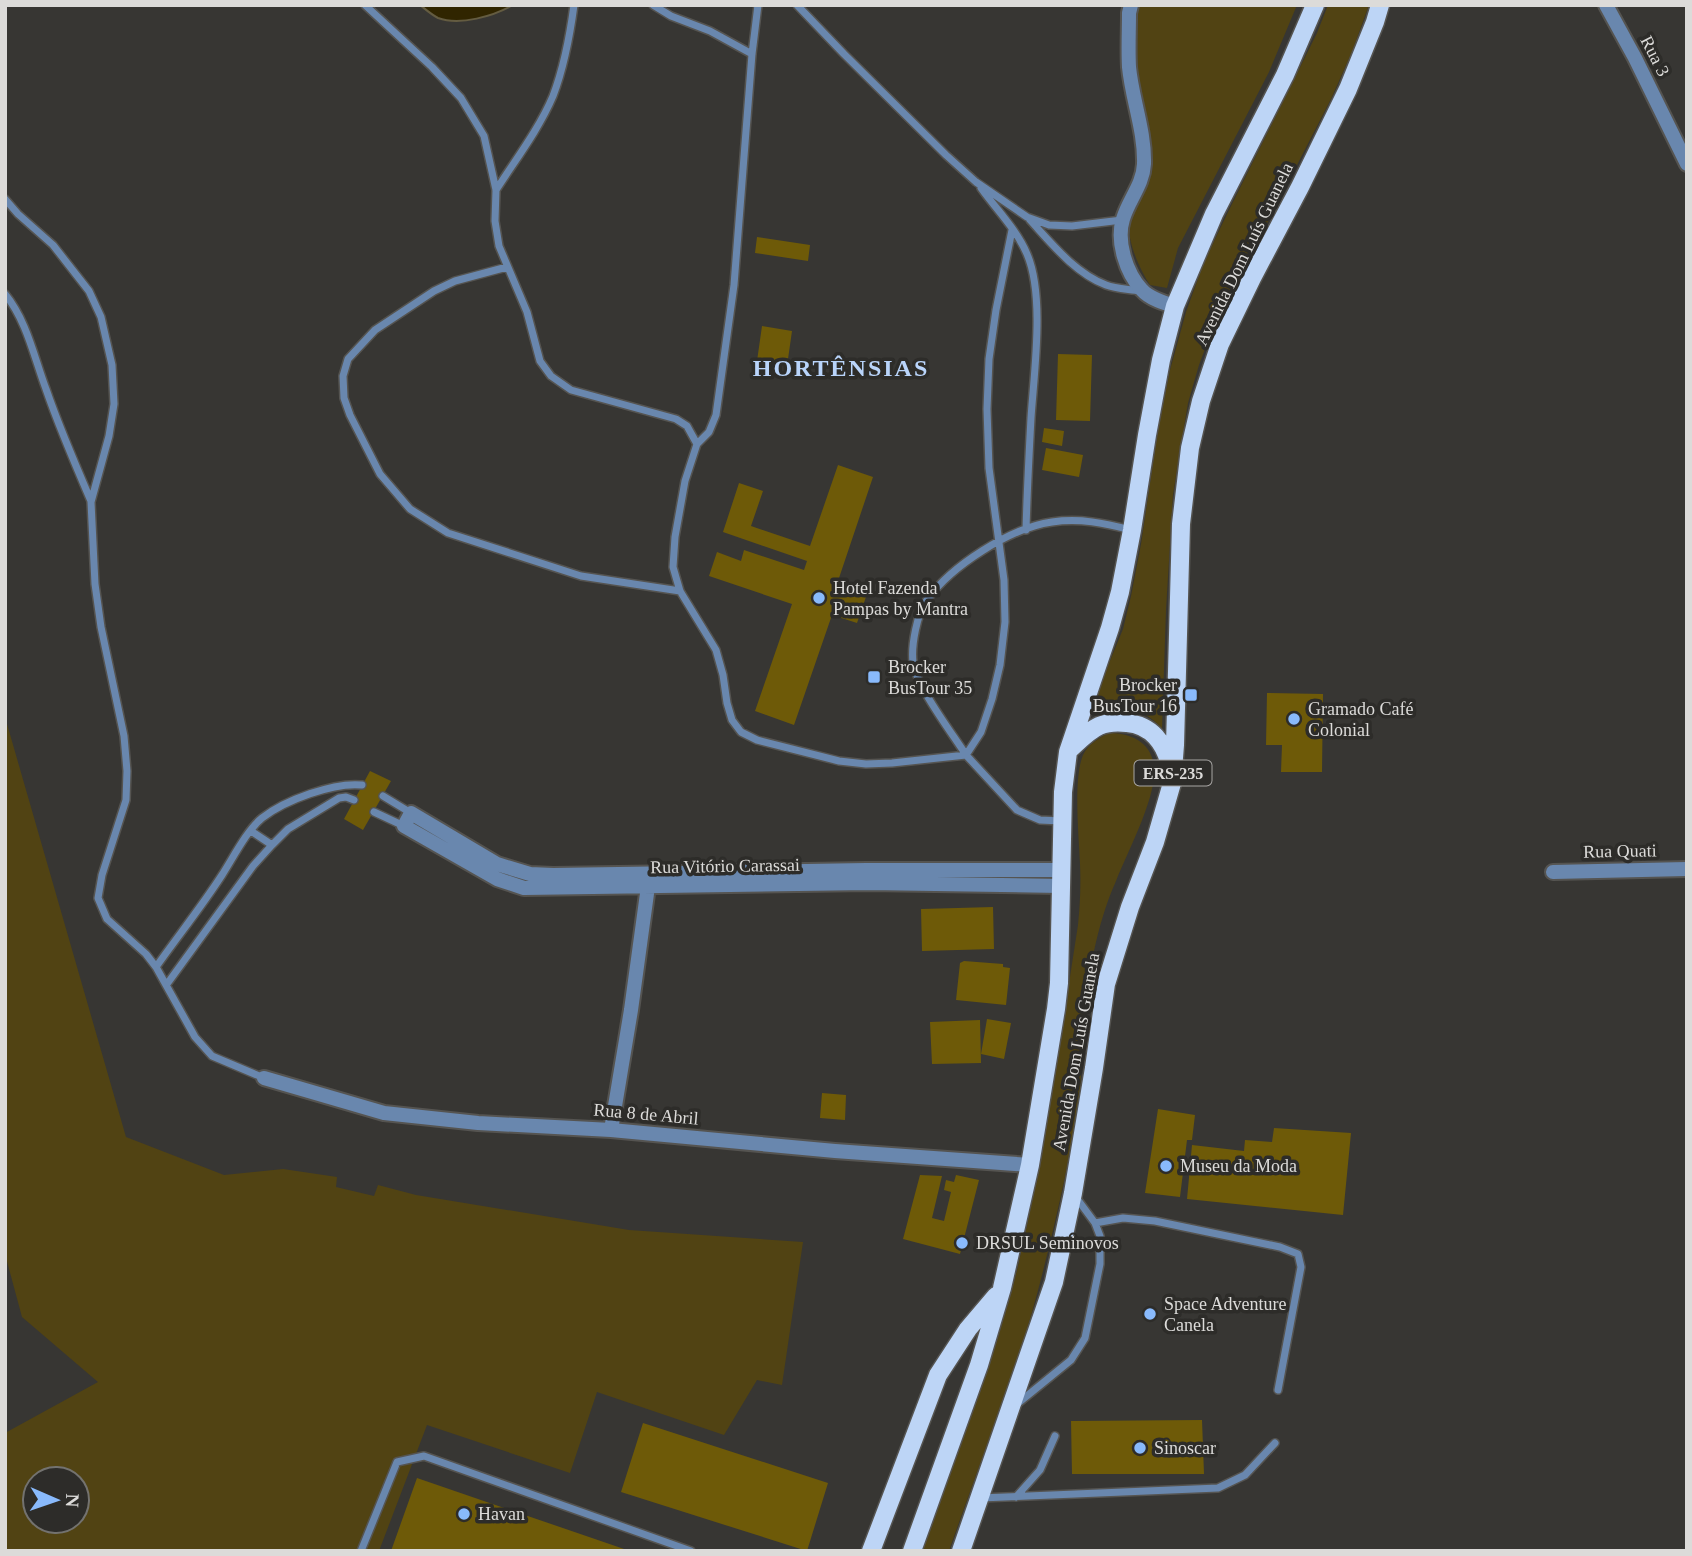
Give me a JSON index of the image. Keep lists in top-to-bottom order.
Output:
{
  "streets": {
    "main road": ["Avenida Dom Luís Guanela", "ERS-235"],
    "street": [
      "Rua 3",
      "Rua Quati",
      "Rua Vitório Carassai",
      "Rua 8 de Abril"
    ]
  },
  "crossings": [
    ["Avenida Dom Luís Guanela", "Rua Vitório Carassai"],
    ["Avenida Dom Luís Guanela", "Rua 8 de Abril"]
  ],
  "districts": ["HORTÊNSIAS"],
  "places": {
    "other": [
      "Hotel Fazenda Pampas by Mantra",
      "Gramado Café Colonial",
      "Museu da Moda",
      "DRSUL Seminovos",
      "Space Adventure Canela",
      "Sinoscar",
      "Havan"
    ],
    "transit": ["Brocker BusTour 35", "Brocker BusTour 16"]
  },
  "north": "right"
}
